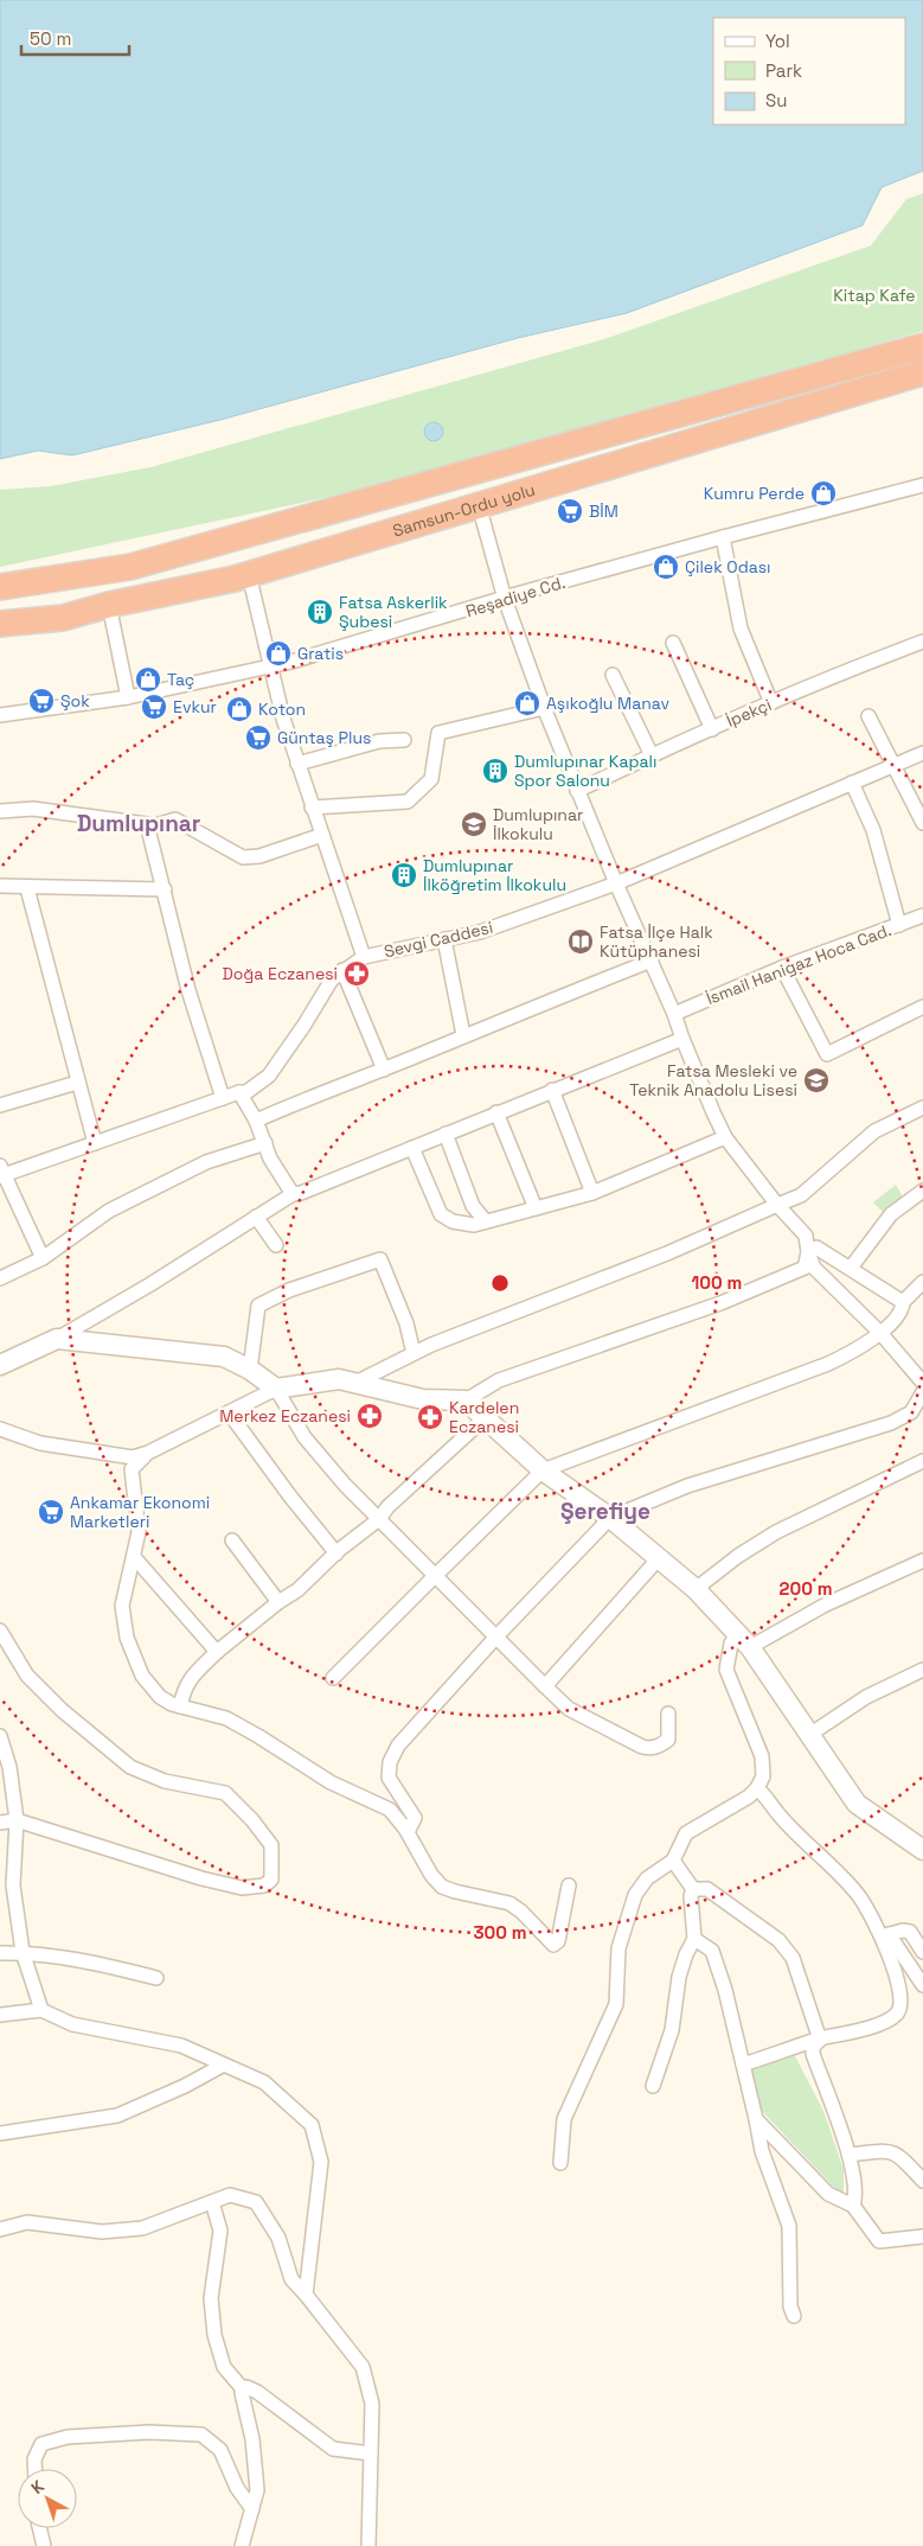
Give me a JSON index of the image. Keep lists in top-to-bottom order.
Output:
{
  "streets": {
    "highway": ["Samsun-Ordu yolu"],
    "street": [
      "Reşadiye Cd.",
      "İpekçi",
      "Sevgi Caddesi",
      "İsmail Hanigaz Hoca Cad."
    ]
  },
  "districts": ["Dumlupınar", "Şerefiye"],
  "parks": ["Kitap Kafe"],
  "places": {
    "shop": [
      "Kumru Perde",
      "Çilek Odası",
      "Gratis",
      "Taç",
      "Aşıkoğlu Manav",
      "Koton"
    ],
    "supermarket": [
      "BİM",
      "Şok",
      "Evkur",
      "Güntaş Plus",
      "Ankamar Ekonomi Marketleri"
    ],
    "building": ["Fatsa Askerlik Şubesi", "Dumlupınar Kapalı Spor Salonu", "Dumlupınar İlköğretim İlkokulu"],
    "school or university": ["Dumlupınar İlkokulu", "Fatsa Mesleki ve Teknik Anadolu Lisesi"],
    "library": ["Fatsa İlçe Halk Kütüphanesi"],
    "pharmacy": ["Doğa Eczanesi", "Merkez Eczanesi", "Kardelen Eczanesi"]
  },
  "legend": ["Yol", "Park", "Su"],
  "scale_bar": "50 m",
  "north": "top left",
  "rings": ["100 m", "200 m", "300 m"]
}
